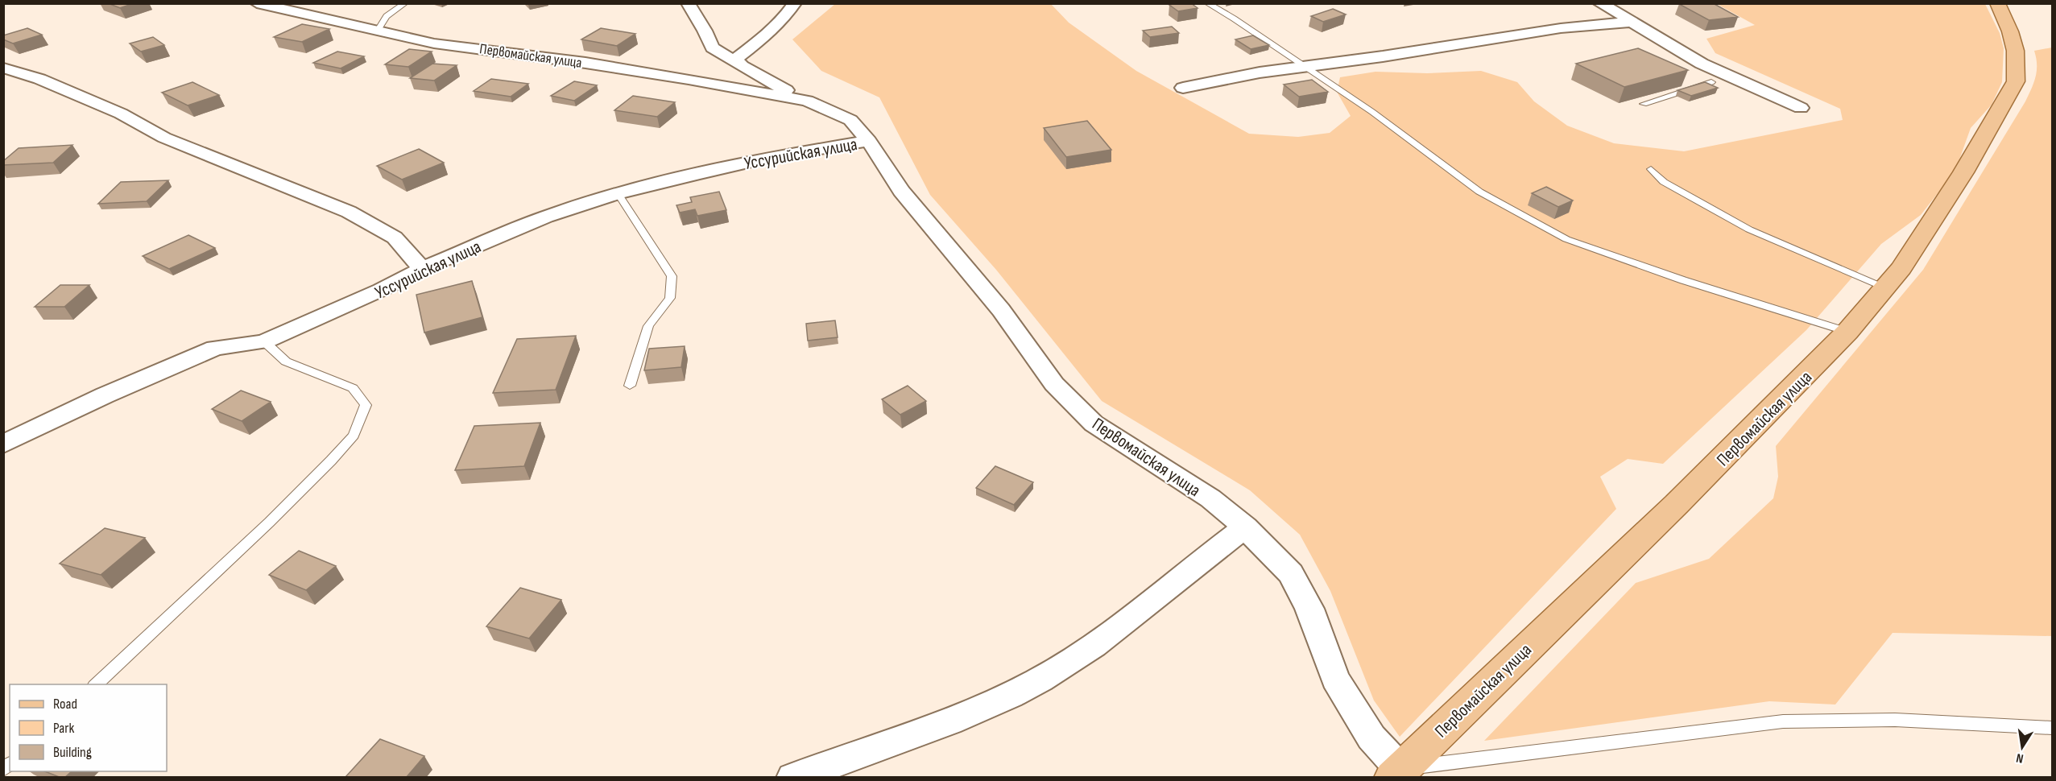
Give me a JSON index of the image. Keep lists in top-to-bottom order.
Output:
{
  "streets": {
    "main road": ["Первомайская улица"],
    "street": ["Уссурийская улица"]
  },
  "crossings": [
    ["Первомайская улица", "Уссурийская улица"]
  ],
  "legend": ["Road", "Park", "Building"],
  "north": "bottom"
}
